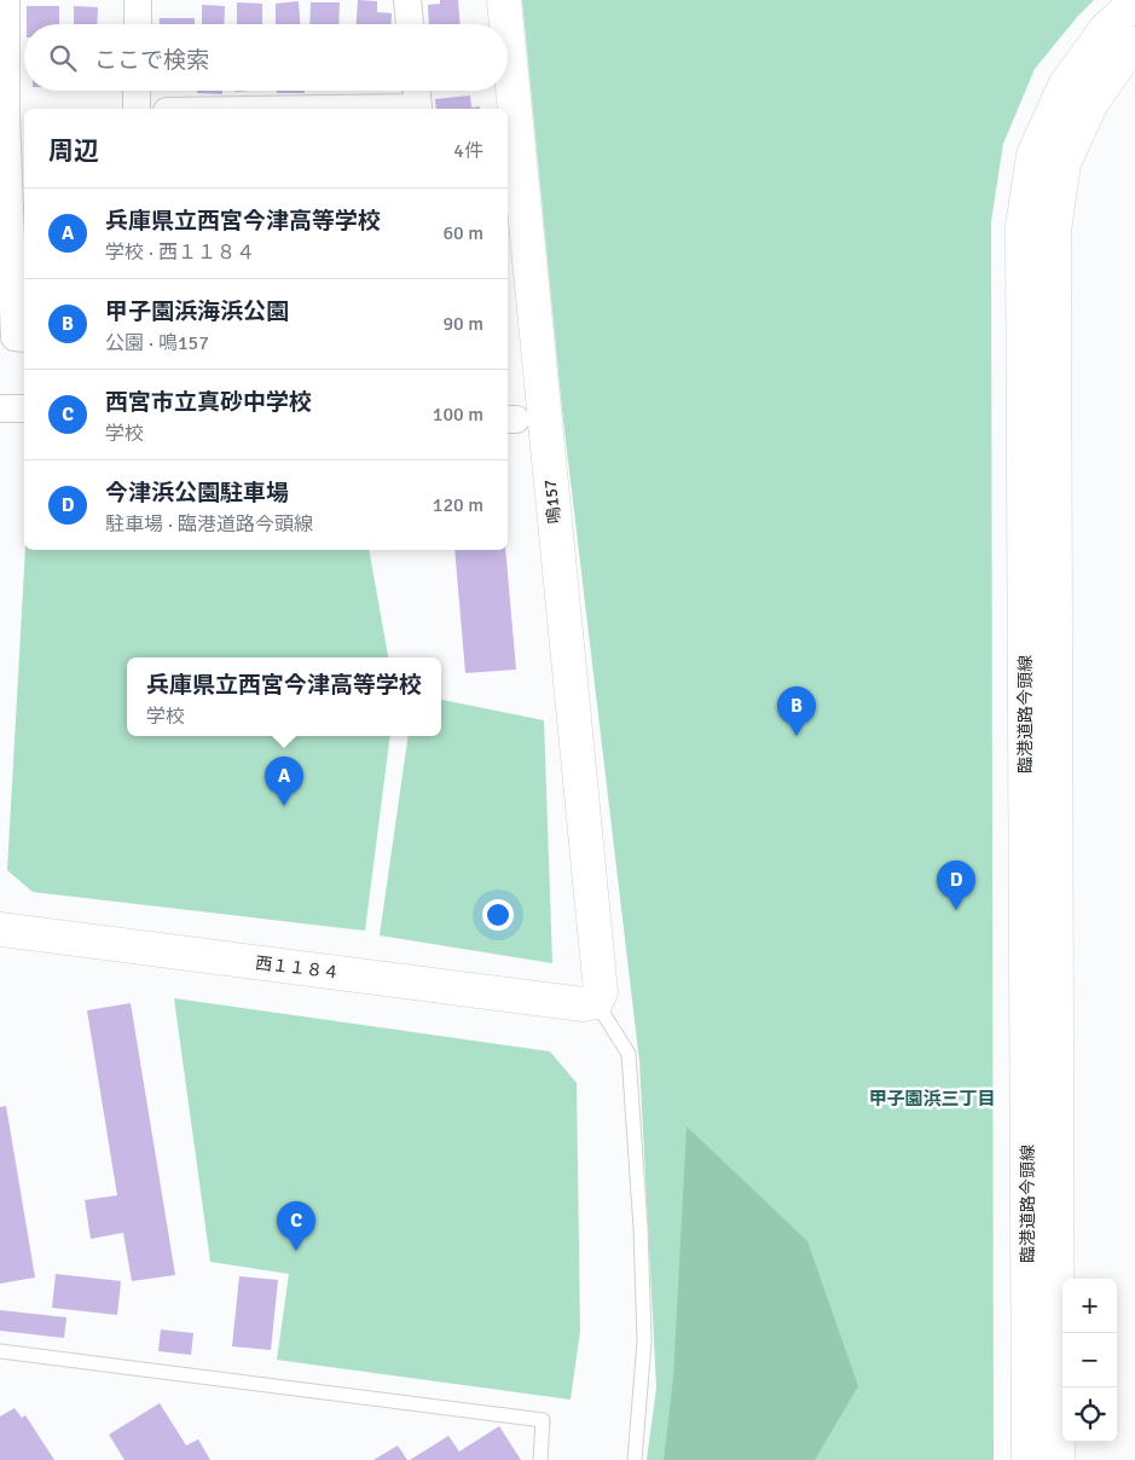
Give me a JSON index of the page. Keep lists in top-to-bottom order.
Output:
{
  "streets": {
    "street": ["鳴157", "臨港道路今頭線", "西１１８４"]
  },
  "crossings": [
    ["鳴157", "西１１８４"]
  ],
  "districts": ["甲子園浜三丁目"],
  "page": {
    "search": "ここで検索",
    "heading": ["周辺", "4件"],
    "list": [
      {
        "mark": "A",
        "name": "兵庫県立西宮今津高等学校",
        "note": "学校 · 西１１８４",
        "value": "60 m"
      },
      {
        "mark": "B",
        "name": "甲子園浜海浜公園",
        "note": "公園 · 鳴157",
        "value": "90 m"
      },
      {
        "mark": "C",
        "name": "西宮市立真砂中学校",
        "note": "学校",
        "value": "100 m"
      },
      {
        "mark": "D",
        "name": "今津浜公園駐車場",
        "note": "駐車場 · 臨港道路今頭線",
        "value": "120 m"
      }
    ],
    "popup": ["兵庫県立西宮今津高等学校", "学校"],
    "pins": [
      "B",
      "A",
      "D",
      "C"
    ],
    "map_buttons": ["+", "−"]
  }
}
